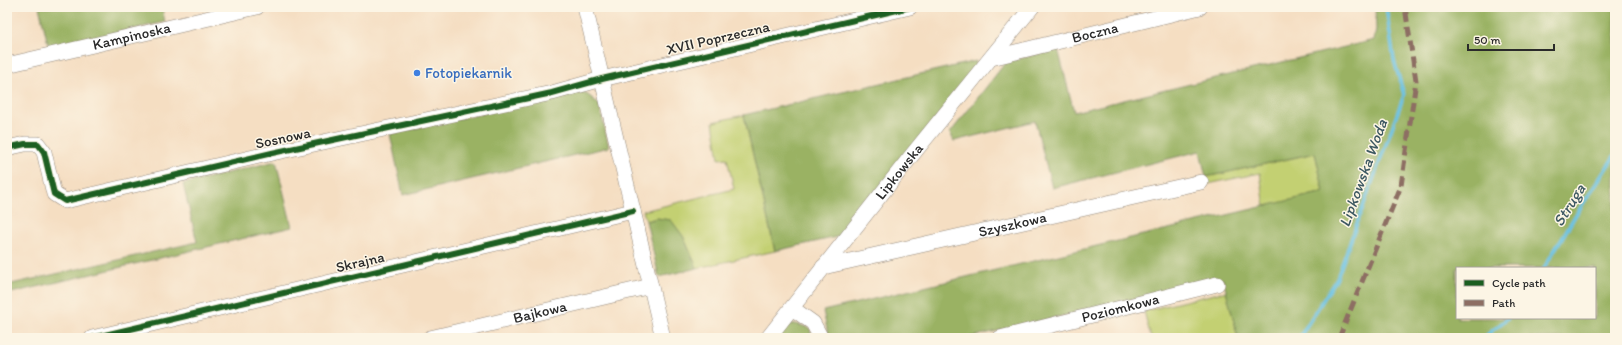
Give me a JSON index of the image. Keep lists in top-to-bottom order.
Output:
{
  "streets": {
    "street": [
      "Boczna",
      "Kampinoska",
      "XVII Poprzeczna",
      "Sosnowa",
      "Lipkowska",
      "Szyszkowa",
      "Skrajna",
      "Poziomkowa",
      "Bajkowa"
    ]
  },
  "crossings": [
    ["Boczna", "Lipkowska"],
    ["XVII Poprzeczna", "Sosnowa"],
    ["Lipkowska", "Szyszkowa"]
  ],
  "water": ["Lipkowska Woda", "Struga"],
  "places": ["Fotopiekarnik"],
  "legend": ["Cycle path", "Path"],
  "scale_bar": "50 m"
}
